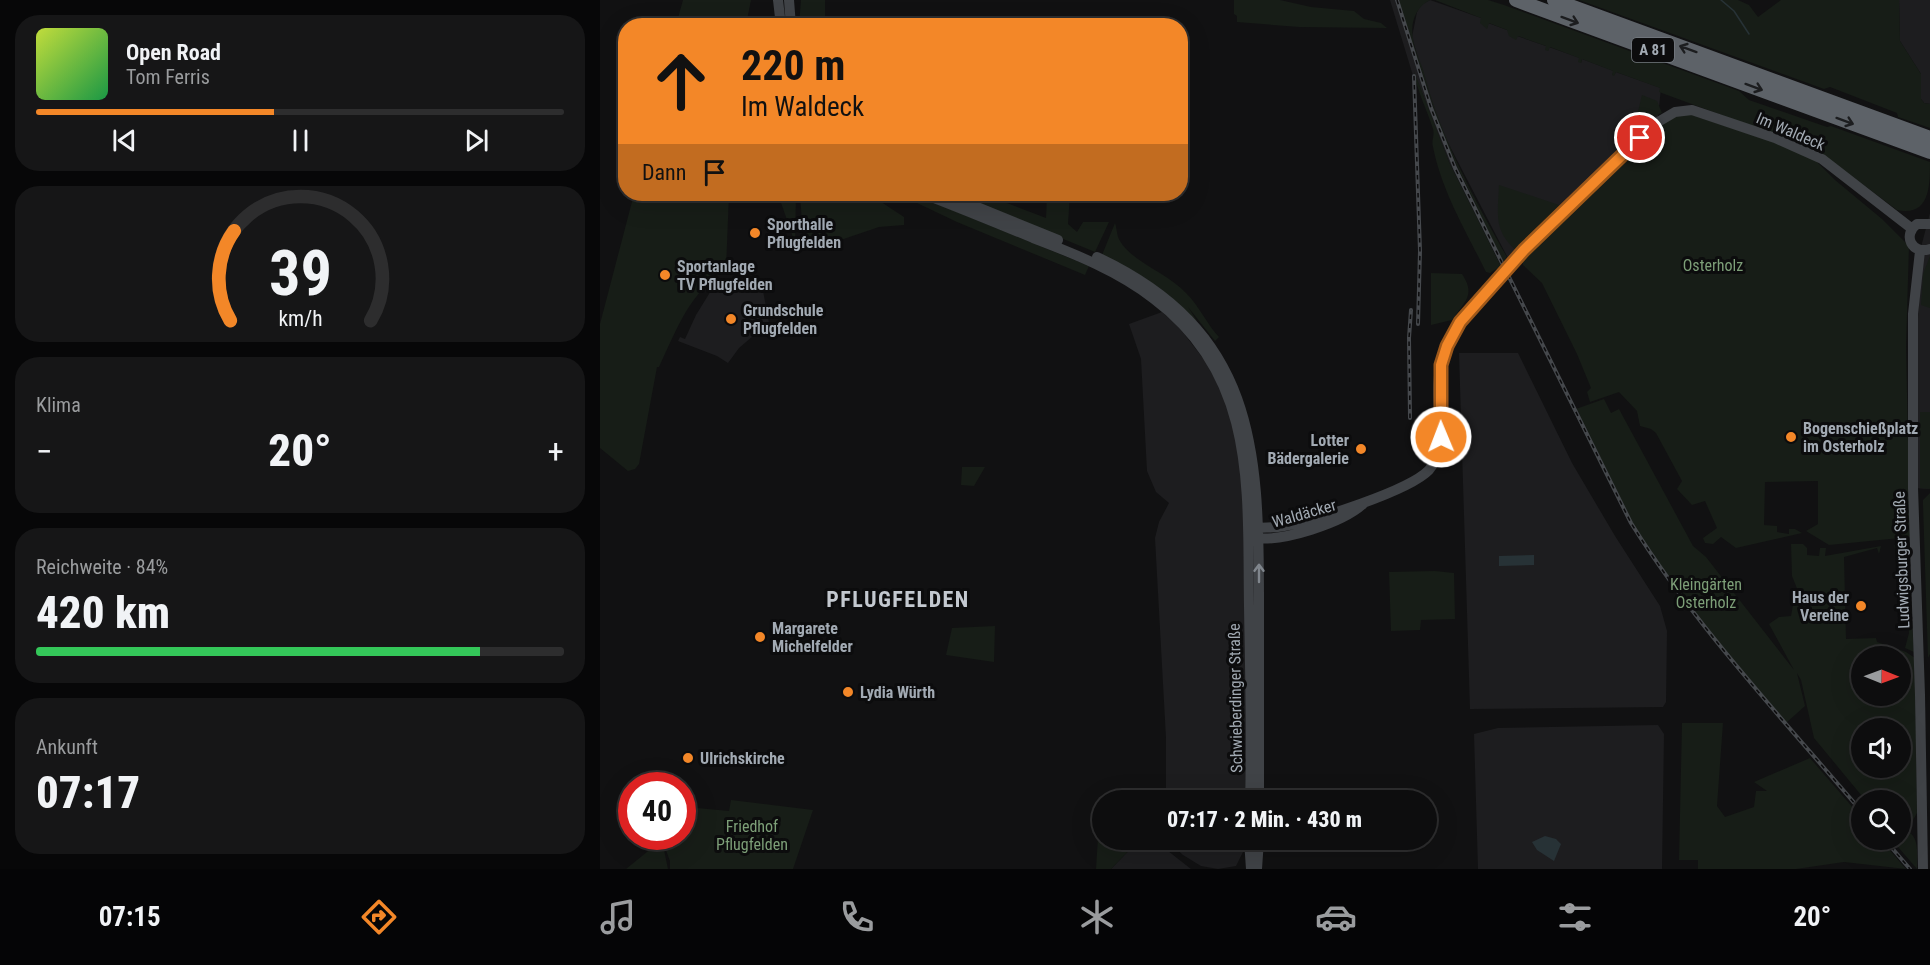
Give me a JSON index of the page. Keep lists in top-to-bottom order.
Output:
{
  "streets": {
    "highway": ["A 81"],
    "main road": [
      "Im Waldeck",
      "Waldäcker",
      "Ludwigsburger Straße",
      "Schwieberdinger Straße"
    ]
  },
  "crossings": [
    ["Im Waldeck", "Waldäcker"],
    ["Waldäcker", "Schwieberdinger Straße"]
  ],
  "districts": ["PFLUGFELDEN"],
  "parks": ["Osterholz", "Kleingärten Osterholz", "Friedhof Pflugfelden"],
  "places": [
    "Sporthalle Pflugfelden",
    "Sportanlage TV Pflugfelden",
    "Grundschule Pflugfelden",
    "Bogenschießplatz im Osterholz",
    "Lotter Bädergalerie",
    "Haus der Vereine",
    "Margarete Michelfelder",
    "Lydia Würth",
    "Ulrichskirche"
  ],
  "north": "right",
  "page": {
    "turn": ["220 m", "Im Waldeck"],
    "song": ["Open Road", "Tom Ferris"],
    "then": "Dann",
    "tile": [
      "Klima",
      ["Reichweite · 84%", "420 km"],
      ["Ankunft", "07:17"]
    ],
    "heat": ["−", "20°", "+"],
    "limit": "40",
    "trip": "07:17 · 2 Min. · 430 m",
    "tabs": ["07:15", "20°"],
    "gauge": ["39", "km/h"]
  }
}
